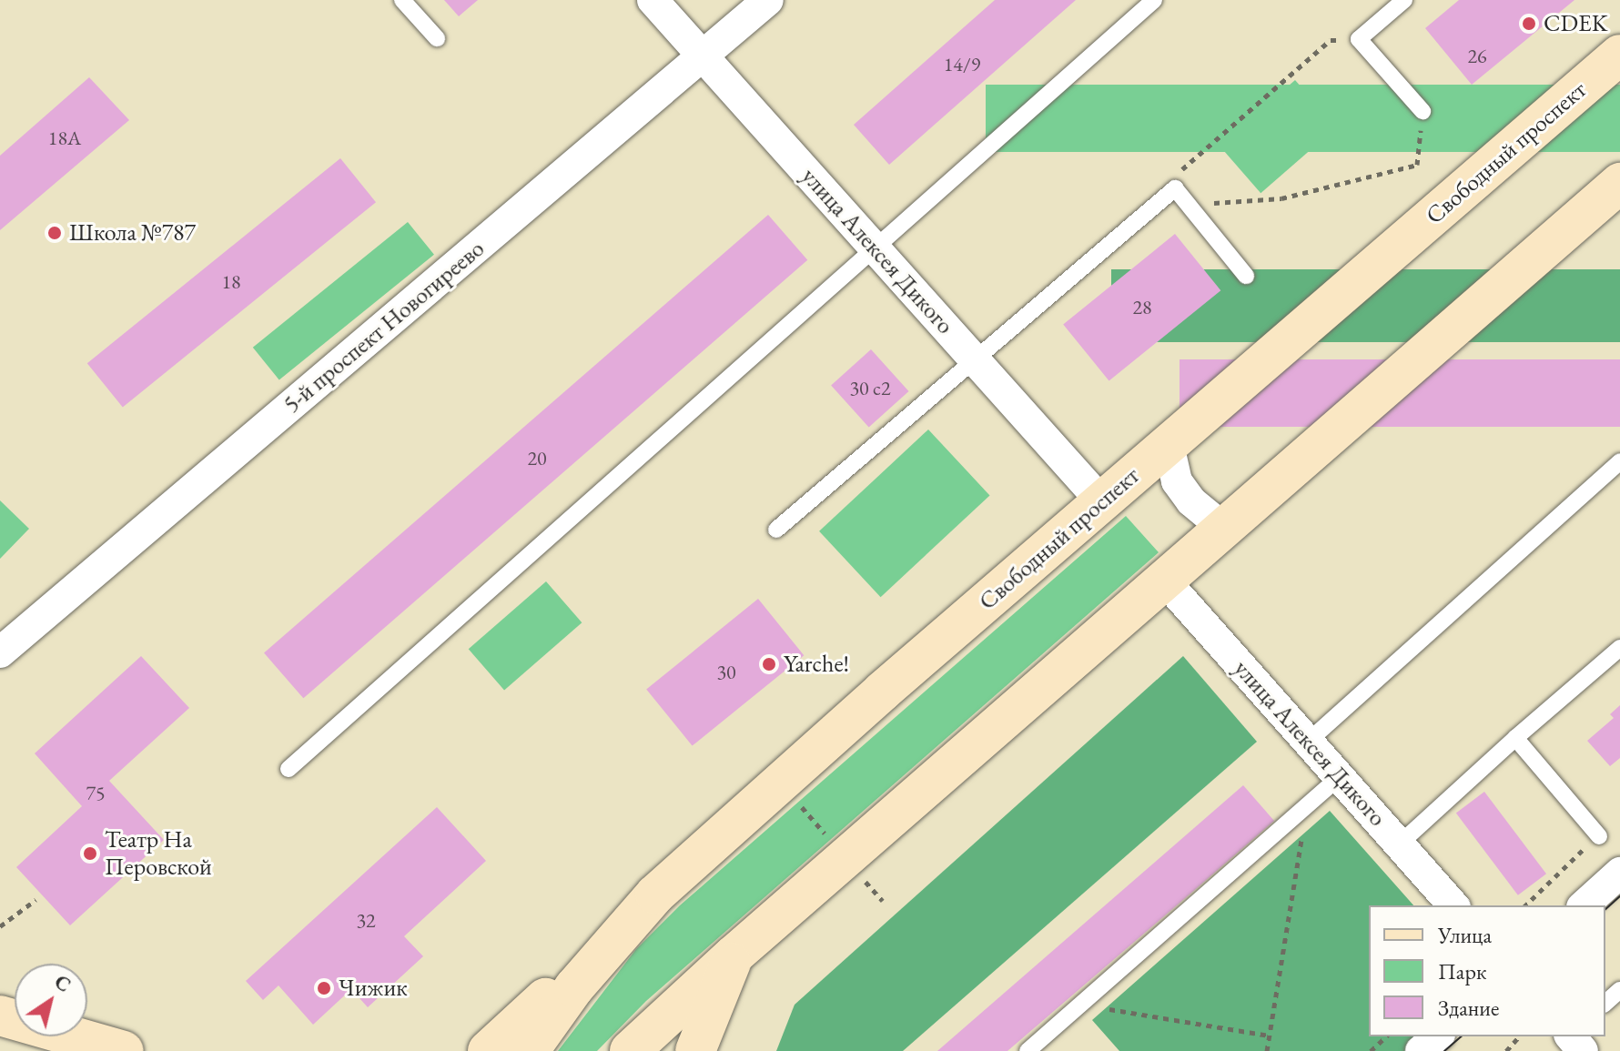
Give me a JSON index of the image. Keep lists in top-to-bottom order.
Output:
{
  "streets": {
    "main road": ["Свободный проспект"],
    "street": ["улица Алексея Дикого", "5-й проспект Новогиреево"]
  },
  "crossings": [
    ["Свободный проспект", "улица Алексея Дикого"],
    ["улица Алексея Дикого", "5-й проспект Новогиреево"]
  ],
  "places": [
    "CDEK",
    "Школа №787",
    "Yarche!",
    "Театр На Перовской",
    "Чижик"
  ],
  "house_numbers": [
    "26",
    "14/9",
    "18А",
    "18",
    "28",
    "30 с2",
    "20",
    "30",
    "75",
    "32"
  ],
  "legend": ["Улица", "Парк", "Здание"],
  "north": "top right"
}
